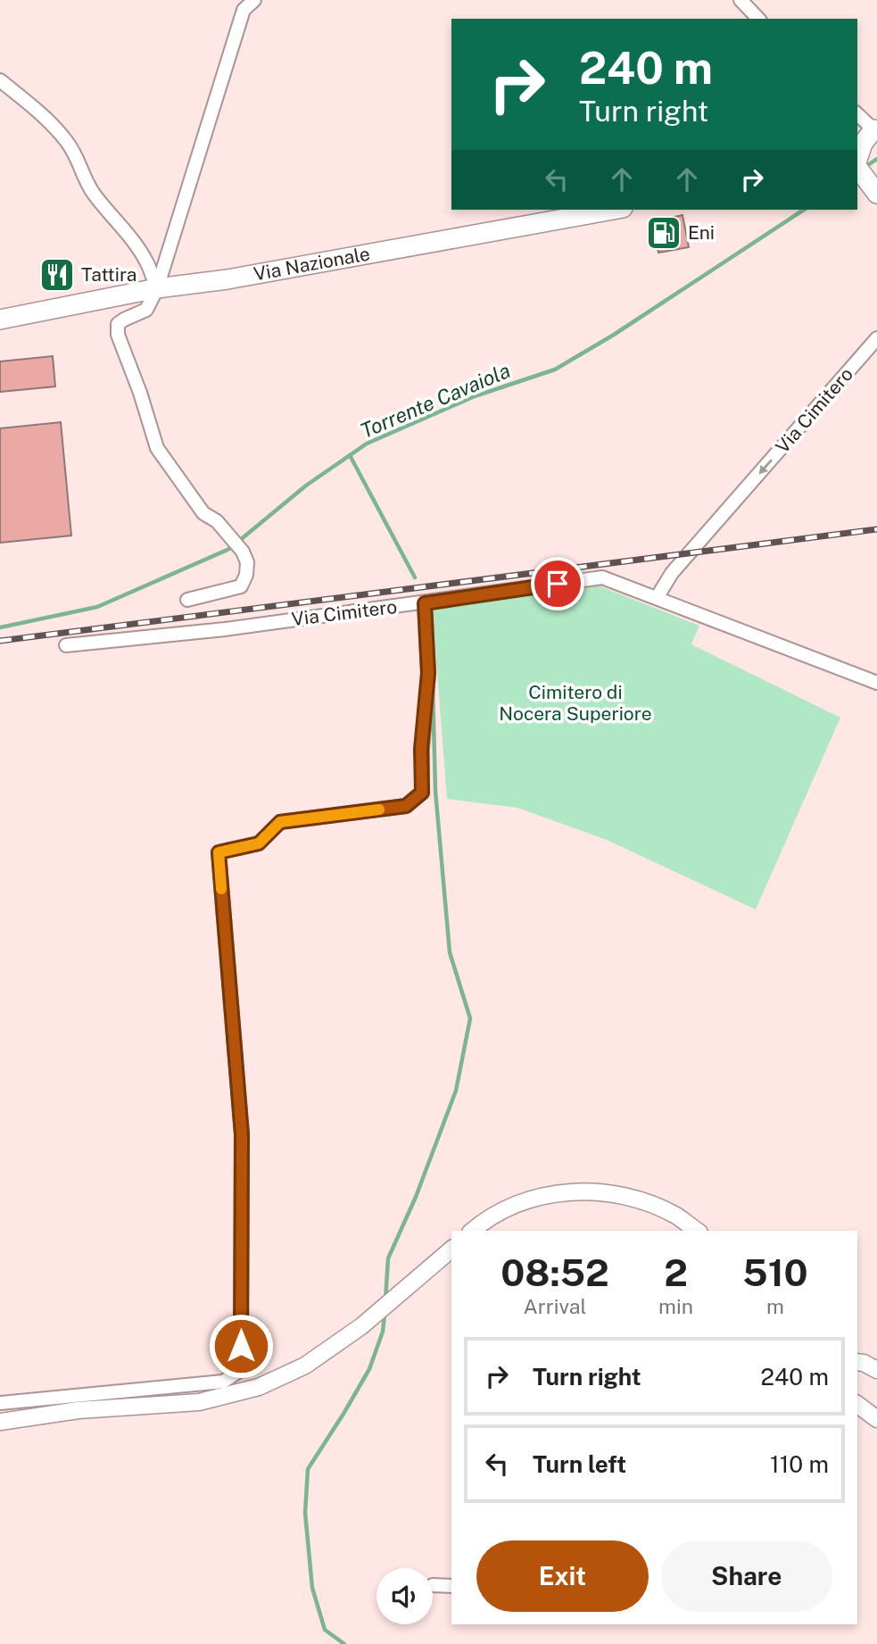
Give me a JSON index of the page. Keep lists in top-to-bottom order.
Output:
{
  "streets": {
    "main road": ["Via Nazionale"],
    "street": ["Via Cimitero"]
  },
  "water": ["Torrente Cavaiola"],
  "parks": ["Cimitero di Nocera Superiore"],
  "places": {
    "fuel station": ["Eni"],
    "restaurant": ["Tattira"]
  },
  "page": {
    "turn": ["240 m", "Turn right"],
    "eta": [
      "08:52",
      "Arrival",
      "2",
      "min",
      "510",
      "m"
    ],
    "list": [
      {
        "name": "Turn right",
        "value": "240 m"
      },
      {
        "name": "Turn left",
        "value": "110 m"
      }
    ],
    "buttons": ["Exit", "Share"]
  }
}
